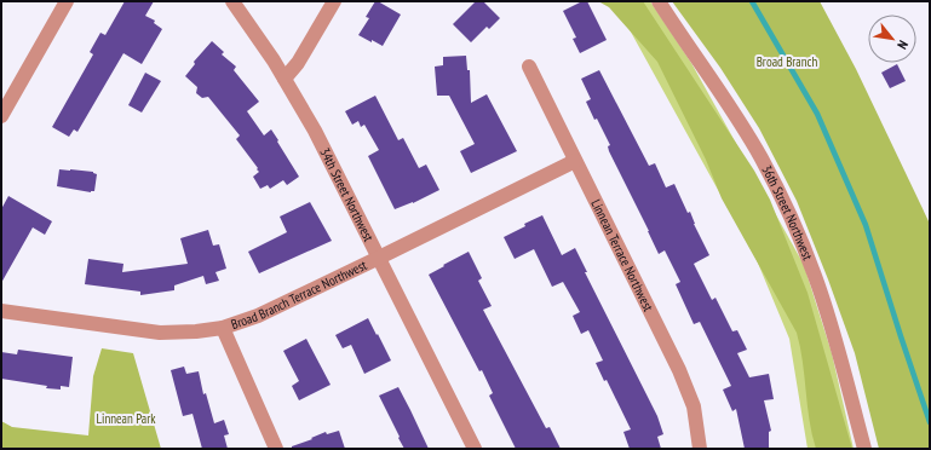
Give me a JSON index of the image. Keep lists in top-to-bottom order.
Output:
{
  "streets": {
    "street": [
      "34th Street Northwest",
      "36th Street Northwest",
      "Linnean Terrace Northwest",
      "Broad Branch Terrace Northwest"
    ]
  },
  "crossings": [
    ["34th Street Northwest", "Broad Branch Terrace Northwest"],
    ["Linnean Terrace Northwest", "Broad Branch Terrace Northwest"]
  ],
  "parks": ["Broad Branch", "Linnean Park"],
  "north": "bottom right"
}
